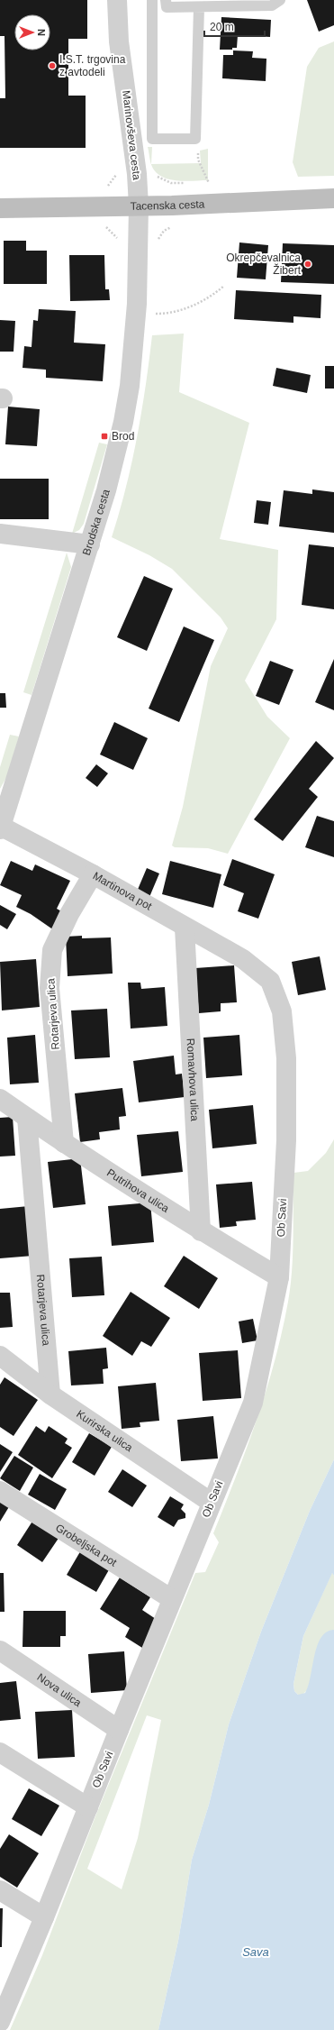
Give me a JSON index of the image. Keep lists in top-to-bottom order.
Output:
{
  "streets": {
    "main road": ["Tacenska cesta"],
    "street": [
      "Marinovševa cesta",
      "Brodska cesta",
      "Martinova pot",
      "Rotarjeva ulica",
      "Romavhova ulica",
      "Putrihova ulica",
      "Ob Savi",
      "Kurirska ulica",
      "Grobeljska pot",
      "Nova ulica"
    ]
  },
  "crossings": [
    ["Marinovševa cesta", "Tacenska cesta"],
    ["Marinovševa cesta", "Brodska cesta"],
    ["Tacenska cesta", "Brodska cesta"],
    ["Brodska cesta", "Martinova pot"],
    ["Martinova pot", "Rotarjeva ulica"],
    ["Martinova pot", "Romavhova ulica"],
    ["Martinova pot", "Ob Savi"],
    ["Rotarjeva ulica", "Putrihova ulica"],
    ["Rotarjeva ulica", "Kurirska ulica"],
    ["Romavhova ulica", "Putrihova ulica"],
    ["Putrihova ulica", "Ob Savi"],
    ["Ob Savi", "Kurirska ulica"],
    ["Ob Savi", "Grobeljska pot"],
    ["Ob Savi", "Nova ulica"]
  ],
  "water": ["Sava"],
  "places": {
    "other": ["I.S.T. trgovina z avtodeli", "Okrepčevalnica Žibert"],
    "transit": ["Brod"]
  },
  "scale_bar": "20 m",
  "north": "right"
}
